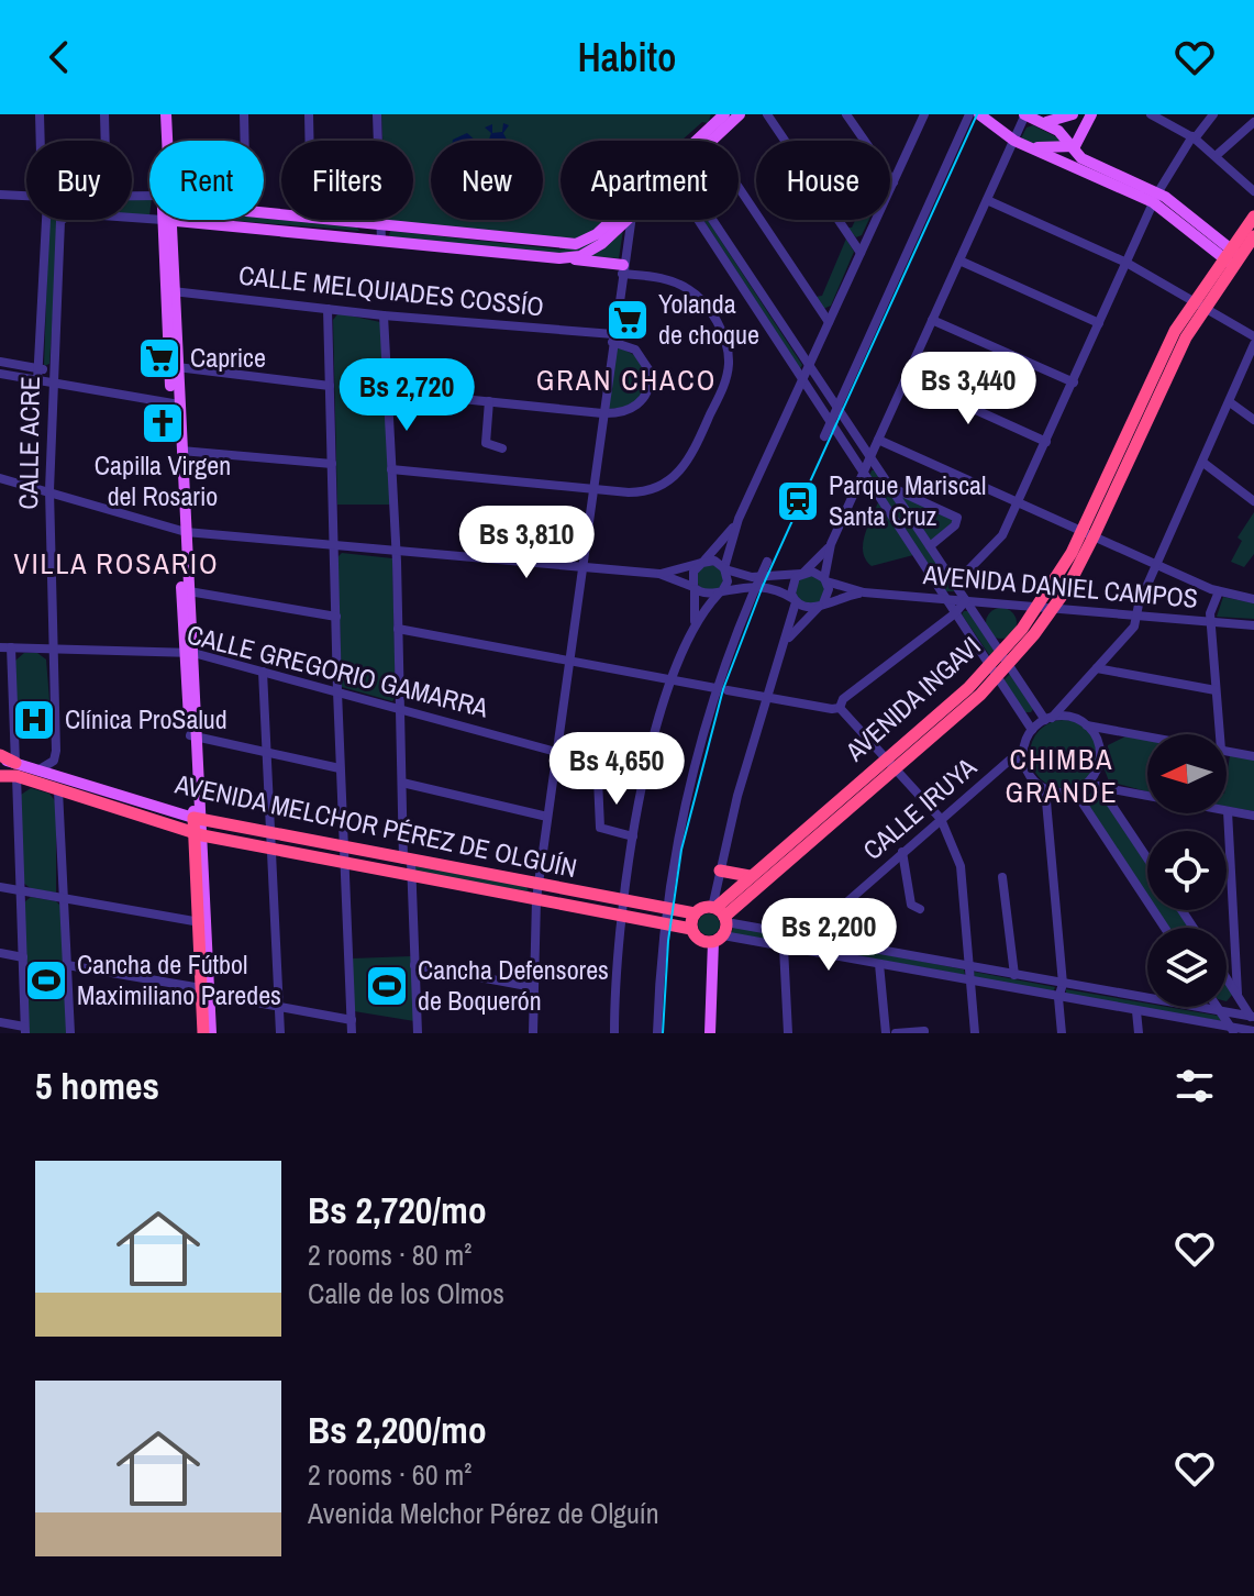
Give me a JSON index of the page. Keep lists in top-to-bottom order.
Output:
{
  "streets": {
    "highway": ["AVENIDA INGAVI", "AVENIDA MELCHOR PÉREZ DE OLGUÍN"],
    "street": [
      "CALLE MELQUIADES COSSÍO",
      "CALLE ACRE",
      "AVENIDA DANIEL CAMPOS",
      "CALLE GREGORIO GAMARRA",
      "CALLE IRUYA"
    ]
  },
  "crossings": [
    ["CALLE ACRE", "CALLE GREGORIO GAMARRA"],
    ["CALLE ACRE", "AVENIDA MELCHOR PÉREZ DE OLGUÍN"],
    ["AVENIDA DANIEL CAMPOS", "AVENIDA INGAVI"]
  ],
  "districts": ["GRAN CHACO", "VILLA ROSARIO", "CHIMBA GRANDE"],
  "places": {
    "supermarket": ["Yolanda de choque", "Caprice"],
    "church": ["Capilla Virgen del Rosario"],
    "station": ["Parque Mariscal Santa Cruz"],
    "hospital": ["Clínica ProSalud"],
    "sports": ["Cancha de Fútbol Maximiliano Paredes", "Cancha Defensores de Boquerón"]
  },
  "north": "left",
  "page": {
    "header": "Habito",
    "chip": [
      "Buy",
      "Rent",
      "Filters",
      "New",
      "Apartment",
      "House"
    ],
    "price": [
      "Bs 3,440",
      "Bs 2,720",
      "Bs 3,810",
      "Bs 4,650",
      "Bs 2,200"
    ],
    "heading": "5 homes",
    "list": [
      {
        "name": "Bs 2,720/mo",
        "note": "2 rooms · 80 m² · Calle de los Olmos"
      },
      {
        "name": "Bs 2,200/mo",
        "note": "2 rooms · 60 m² · Avenida Melchor Pérez de Olguín"
      }
    ]
  }
}
